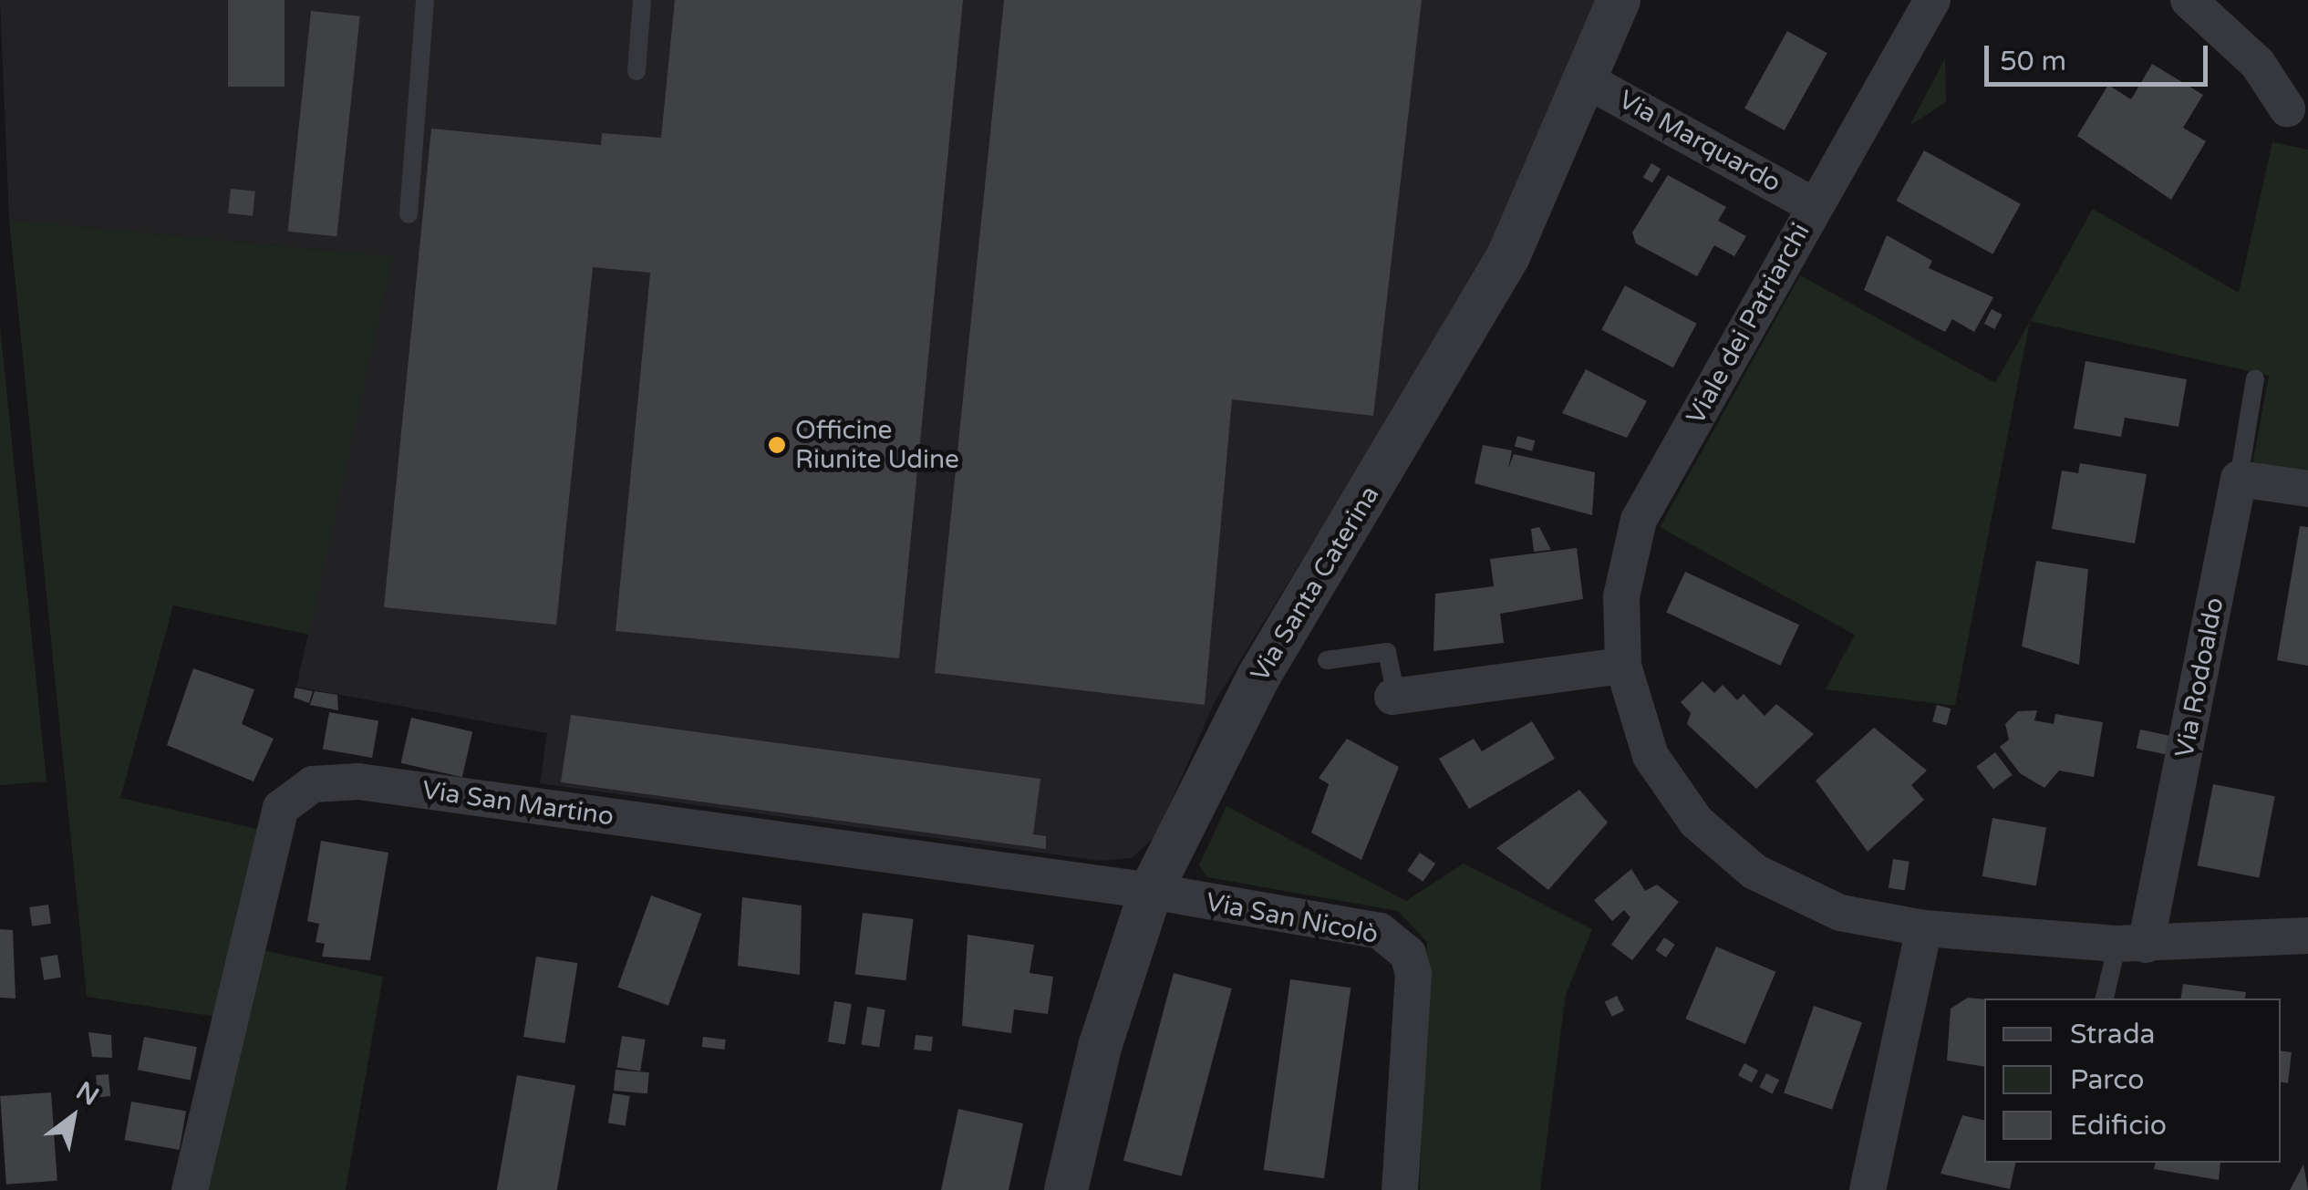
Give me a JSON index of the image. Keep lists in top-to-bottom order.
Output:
{
  "streets": {
    "street": [
      "Via Marquardo",
      "Viale dei Patriarchi",
      "Via Santa Caterina",
      "Via Rodoaldo",
      "Via San Martino",
      "Via San Nicolò"
    ]
  },
  "crossings": [
    ["Via Marquardo", "Viale dei Patriarchi"],
    ["Via Marquardo", "Via Santa Caterina"],
    ["Viale dei Patriarchi", "Via Rodoaldo"],
    ["Via Santa Caterina", "Via San Martino"],
    ["Via Santa Caterina", "Via San Nicolò"],
    ["Via San Martino", "Via San Nicolò"]
  ],
  "places": ["Officine Riunite Udine"],
  "legend": ["Strada", "Parco", "Edificio"],
  "scale_bar": "50 m",
  "north": "top right"
}
